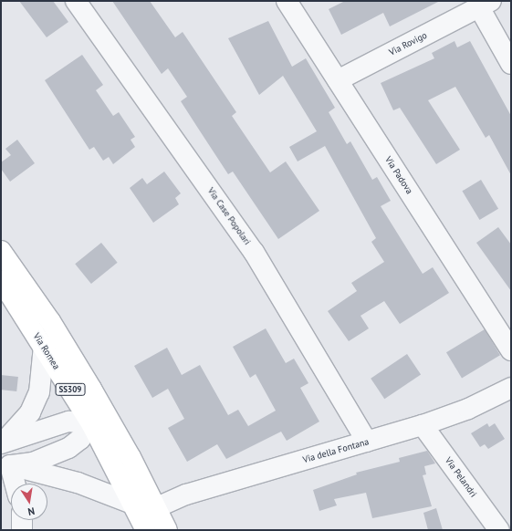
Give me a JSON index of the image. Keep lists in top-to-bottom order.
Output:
{
  "streets": {
    "main road": ["Via Romea", "SS309"],
    "street": [
      "Via Rovigo",
      "Via Padova",
      "Via Case Popolari",
      "Via della Fontana",
      "Via Pelandri"
    ]
  },
  "crossings": [
    ["Via Rovigo", "Via Padova"],
    ["Via Case Popolari", "Via della Fontana"],
    ["Via Romea", "Via della Fontana"],
    ["Via della Fontana", "Via Pelandri"]
  ],
  "north": "bottom"
}
